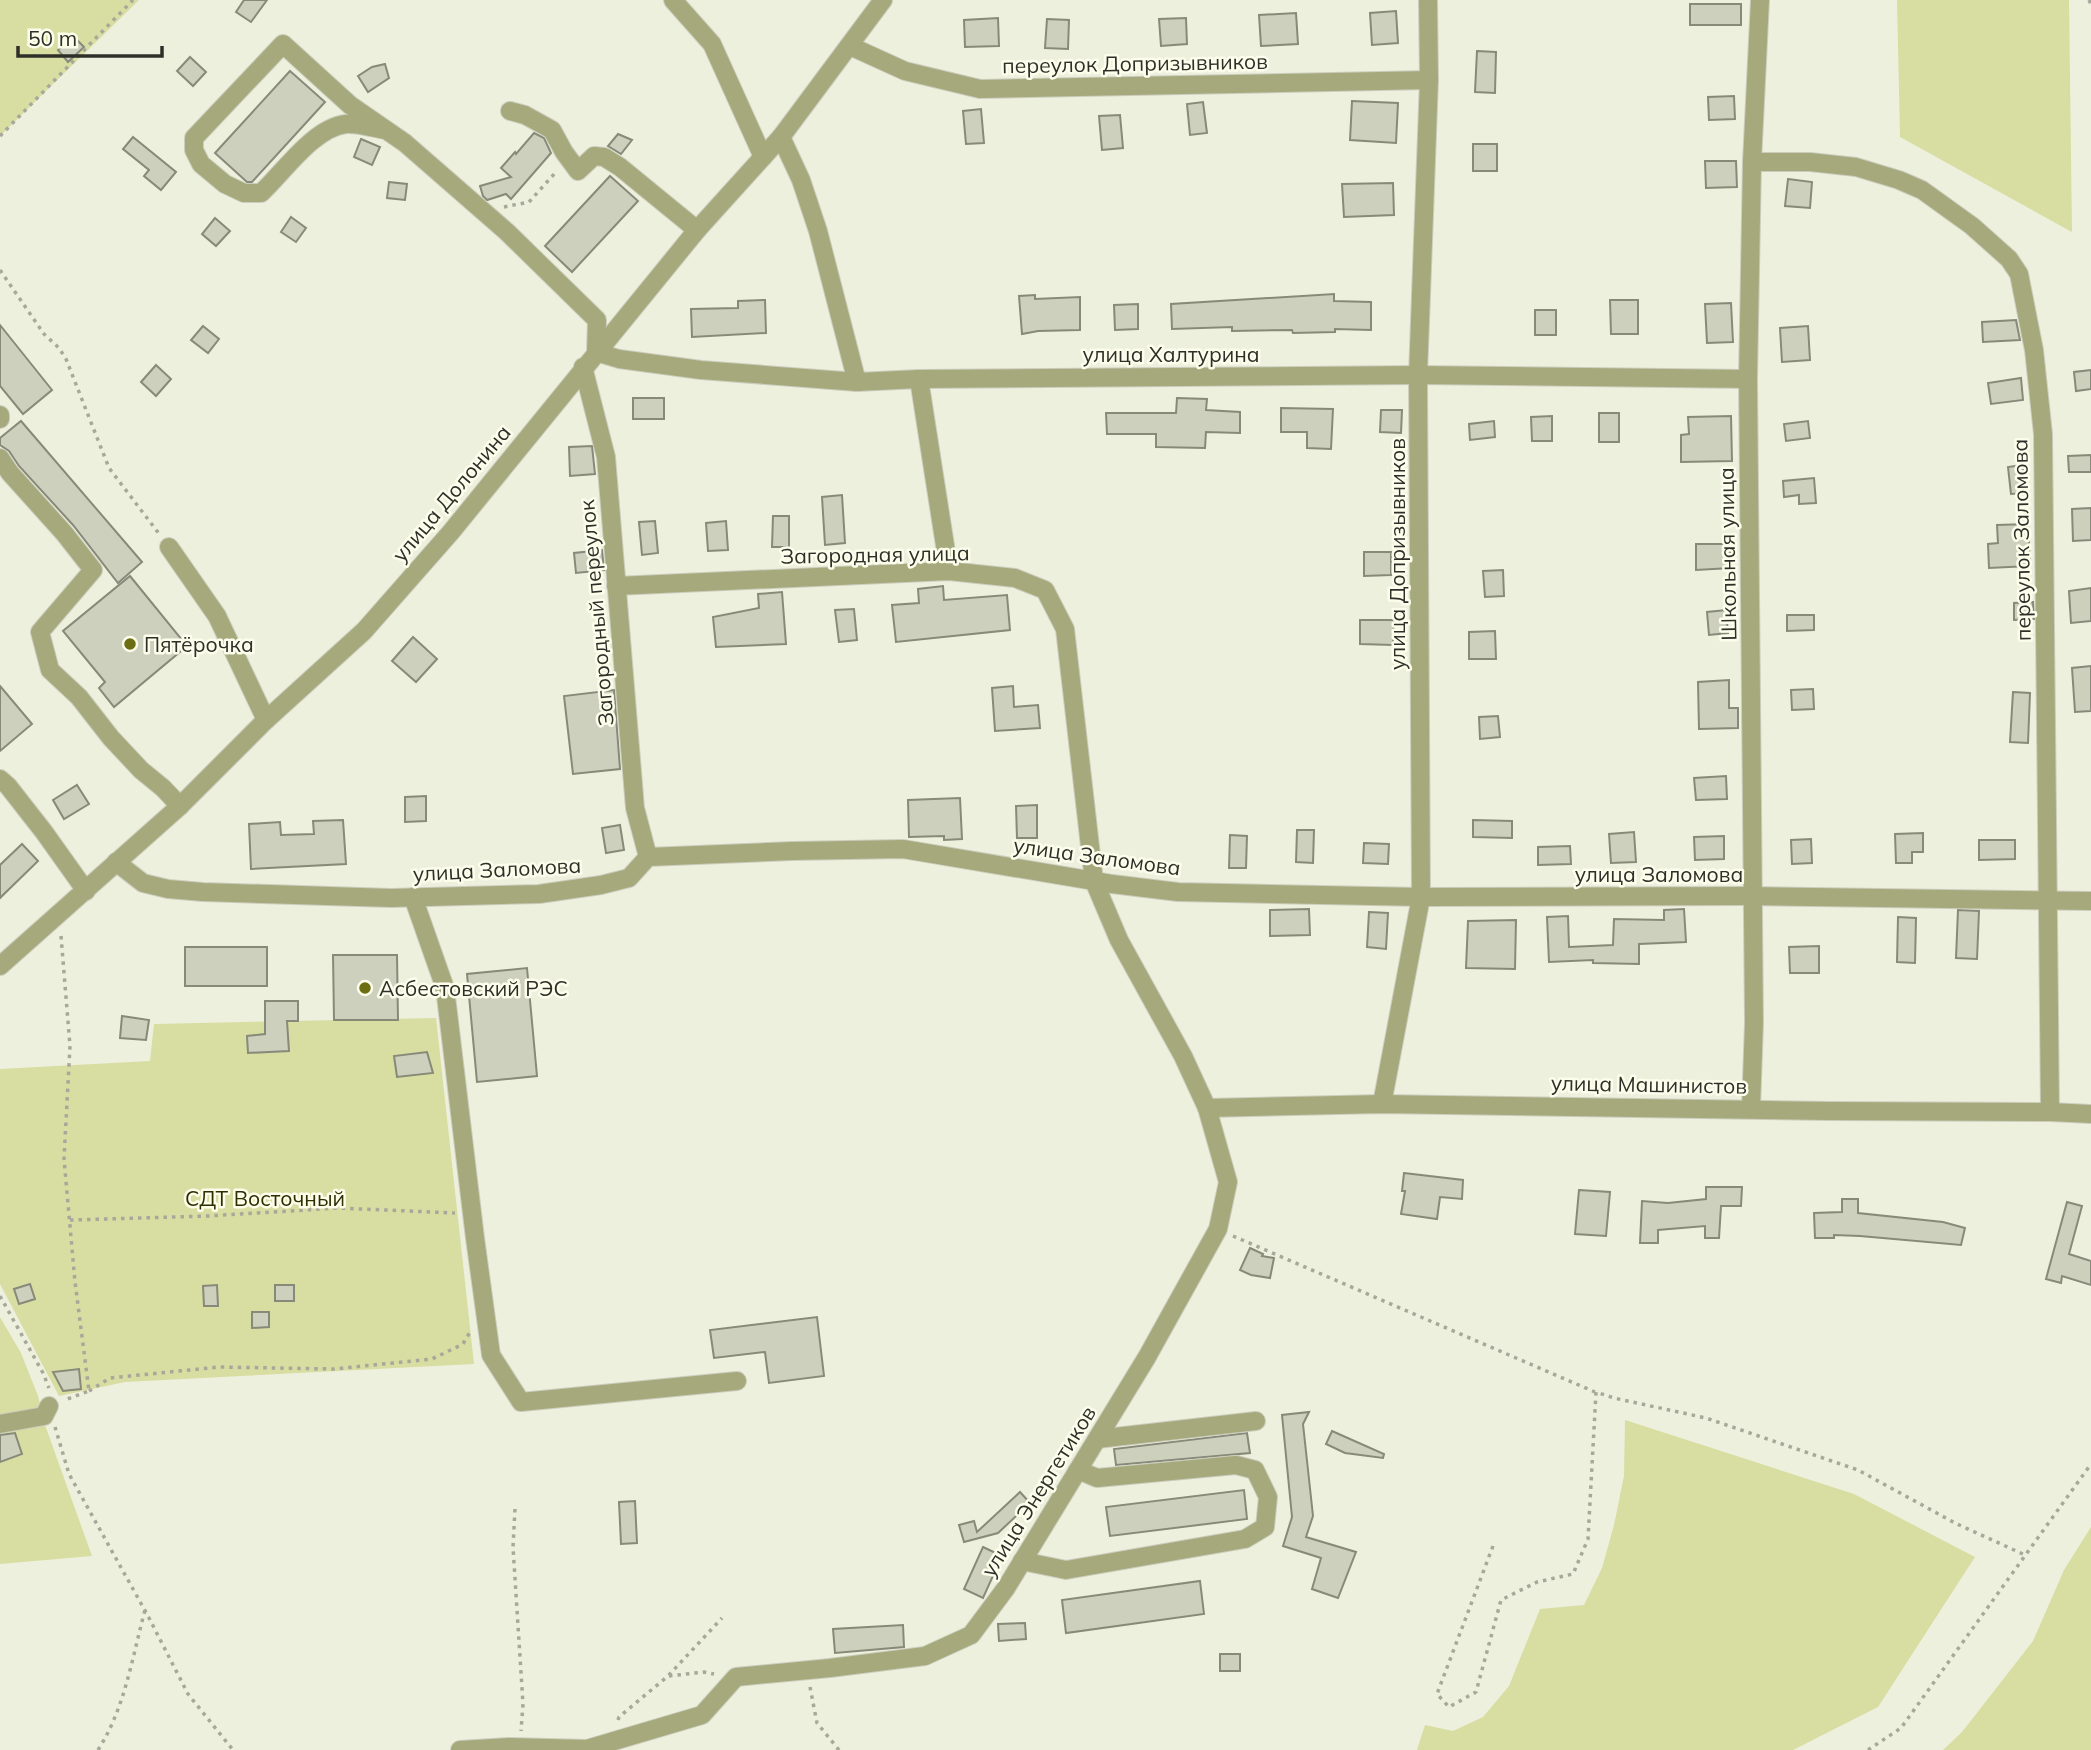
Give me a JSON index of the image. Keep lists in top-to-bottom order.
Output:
{
  "streets": {
    "street": [
      "переулок Допризывников",
      "улица Халтурина",
      "улица Долонина",
      "переулок Заломова",
      "Загородная улица",
      "улица Допризывников",
      "Школьная улица",
      "Загородный переулок",
      "улица Заломова",
      "улица Машинистов",
      "улица Энергетиков"
    ]
  },
  "crossings": [
    ["переулок Допризывников", "улица Долонина"],
    ["переулок Допризывников", "улица Допризывников"],
    ["улица Халтурина", "улица Долонина"],
    ["улица Халтурина", "улица Допризывников"],
    ["улица Халтурина", "Школьная улица"],
    ["улица Долонина", "Загородный переулок"],
    ["улица Долонина", "улица Заломова"],
    ["переулок Заломова", "Школьная улица"],
    ["переулок Заломова", "улица Заломова"],
    ["переулок Заломова", "улица Машинистов"],
    ["Загородная улица", "Загородный переулок"],
    ["Загородная улица", "улица Заломова"],
    ["Загородная улица", "улица Энергетиков"],
    ["улица Допризывников", "улица Заломова"],
    ["улица Допризывников", "улица Машинистов"],
    ["Школьная улица", "улица Заломова"],
    ["Школьная улица", "улица Машинистов"],
    ["Загородный переулок", "улица Заломова"],
    ["улица Заломова", "улица Энергетиков"],
    ["улица Машинистов", "улица Энергетиков"]
  ],
  "parks": ["СДТ Восточный"],
  "places": ["Пятёрочка", "Асбестовский РЭС"],
  "scale_bar": "50 m"
}
